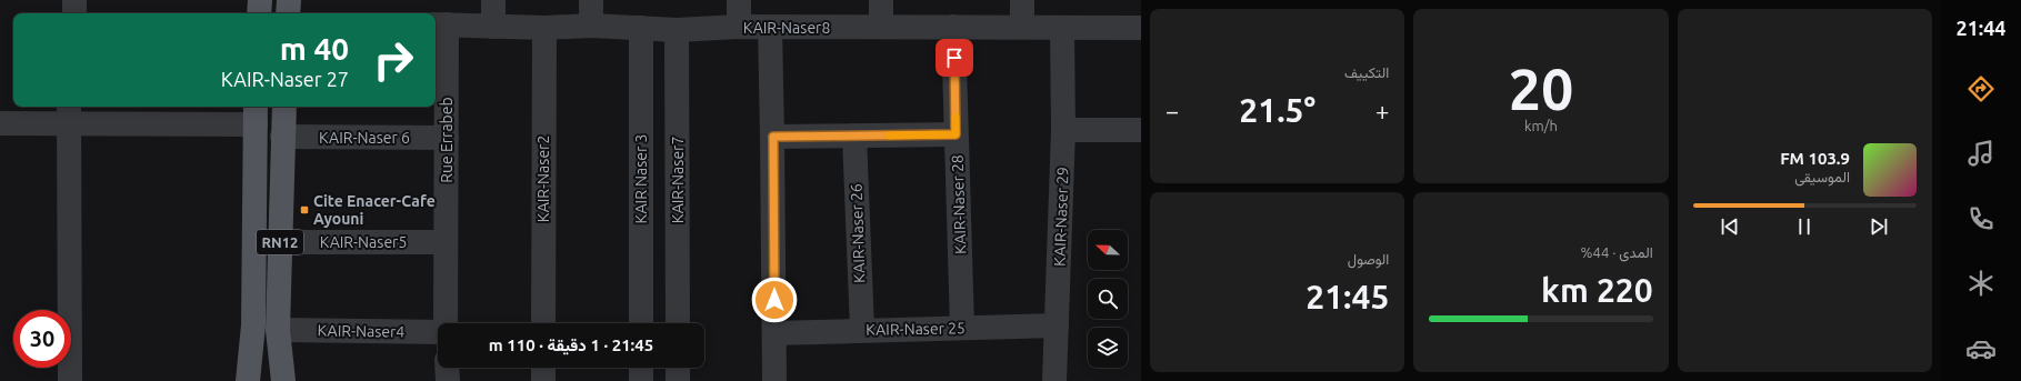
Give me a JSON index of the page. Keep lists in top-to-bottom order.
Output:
{
  "streets": {
    "main road": ["RN12"],
    "street": [
      "KAIR-Naser8",
      "KAIR-Naser 6",
      "Rue Errabeb",
      "KAIR-Naser2",
      "KAIR Naser 3",
      "KAIR-Naser7",
      "KAIR-Naser 28",
      "KAIR-Naser 29",
      "KAIR-Naser 26",
      "KAIR-Naser5",
      "KAIR-Naser 25",
      "KAIR-Naser4"
    ]
  },
  "crossings": [
    ["KAIR-Naser8", "Rue Errabeb"],
    ["KAIR-Naser8", "KAIR-Naser2"],
    ["KAIR-Naser8", "KAIR Naser 3"],
    ["KAIR-Naser8", "KAIR-Naser7"],
    ["KAIR-Naser8", "KAIR-Naser 28"],
    ["KAIR-Naser8", "KAIR-Naser 29"],
    ["KAIR-Naser 6", "Rue Errabeb"],
    ["KAIR-Naser 6", "RN12"],
    ["Rue Errabeb", "KAIR-Naser5"],
    ["KAIR-Naser 28", "KAIR-Naser 25"],
    ["KAIR-Naser 29", "KAIR-Naser 25"],
    ["KAIR-Naser 26", "KAIR-Naser 25"],
    ["RN12", "KAIR-Naser5"],
    ["RN12", "KAIR-Naser4"]
  ],
  "places": {
    "transit": ["Cite Enacer-Cafe Ayouni"]
  },
  "north": "left",
  "page": {
    "tabs": "21:44",
    "tile": [
      ["20", "km/h"],
      "التكييف",
      ["المدى · 44%", "220 km"],
      ["الوصول", "21:45"]
    ],
    "turn": ["40 m", "KAIR-Naser 27"],
    "heat": ["−", "21.5°", "+"],
    "song": ["103.9 FM", "الموسيقى"],
    "limit": "30",
    "trip": "21:45 · 1 دقيقة · 110 m"
  }
}
